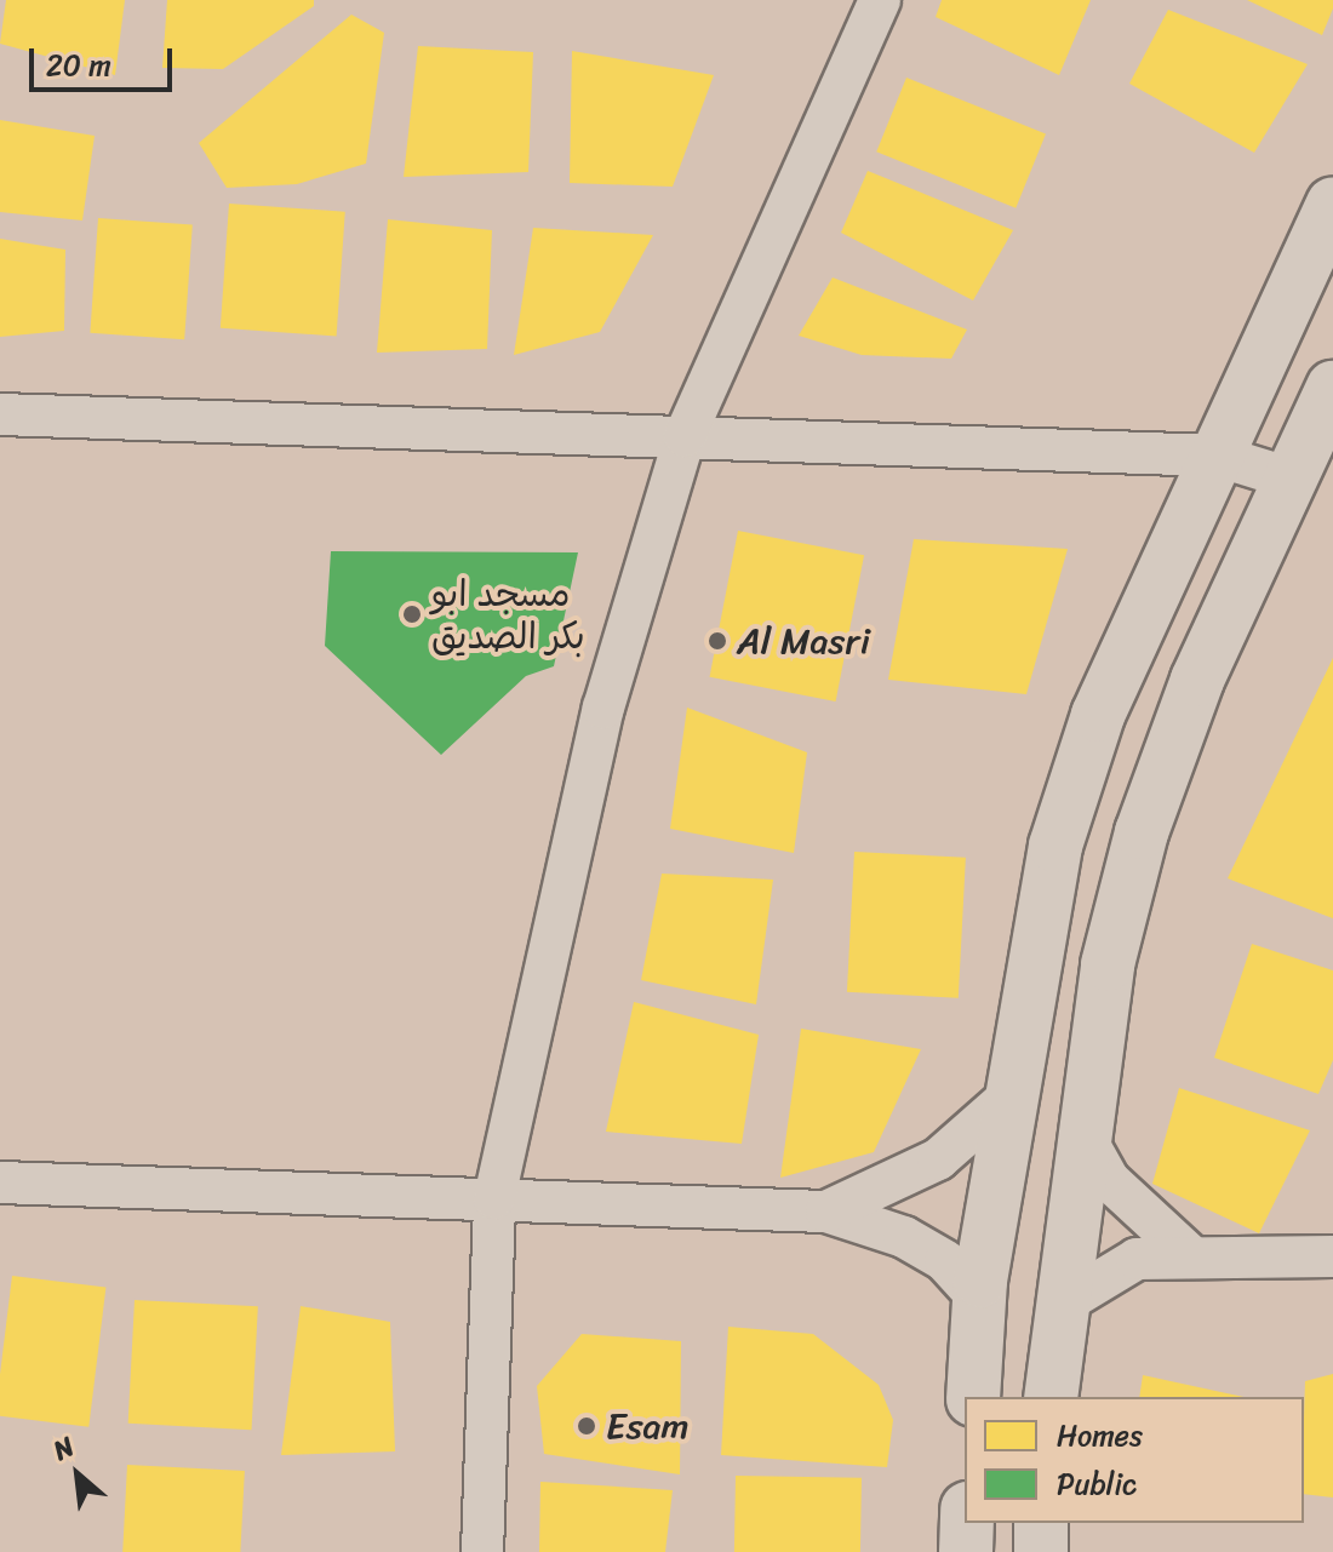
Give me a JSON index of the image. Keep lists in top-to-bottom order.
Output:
{
  "places": ["مسجد ابو بكر الصديق", "Al Masri", "Esam"],
  "legend": ["Homes", "Public"],
  "scale_bar": "20 m",
  "north": "top left"
}
